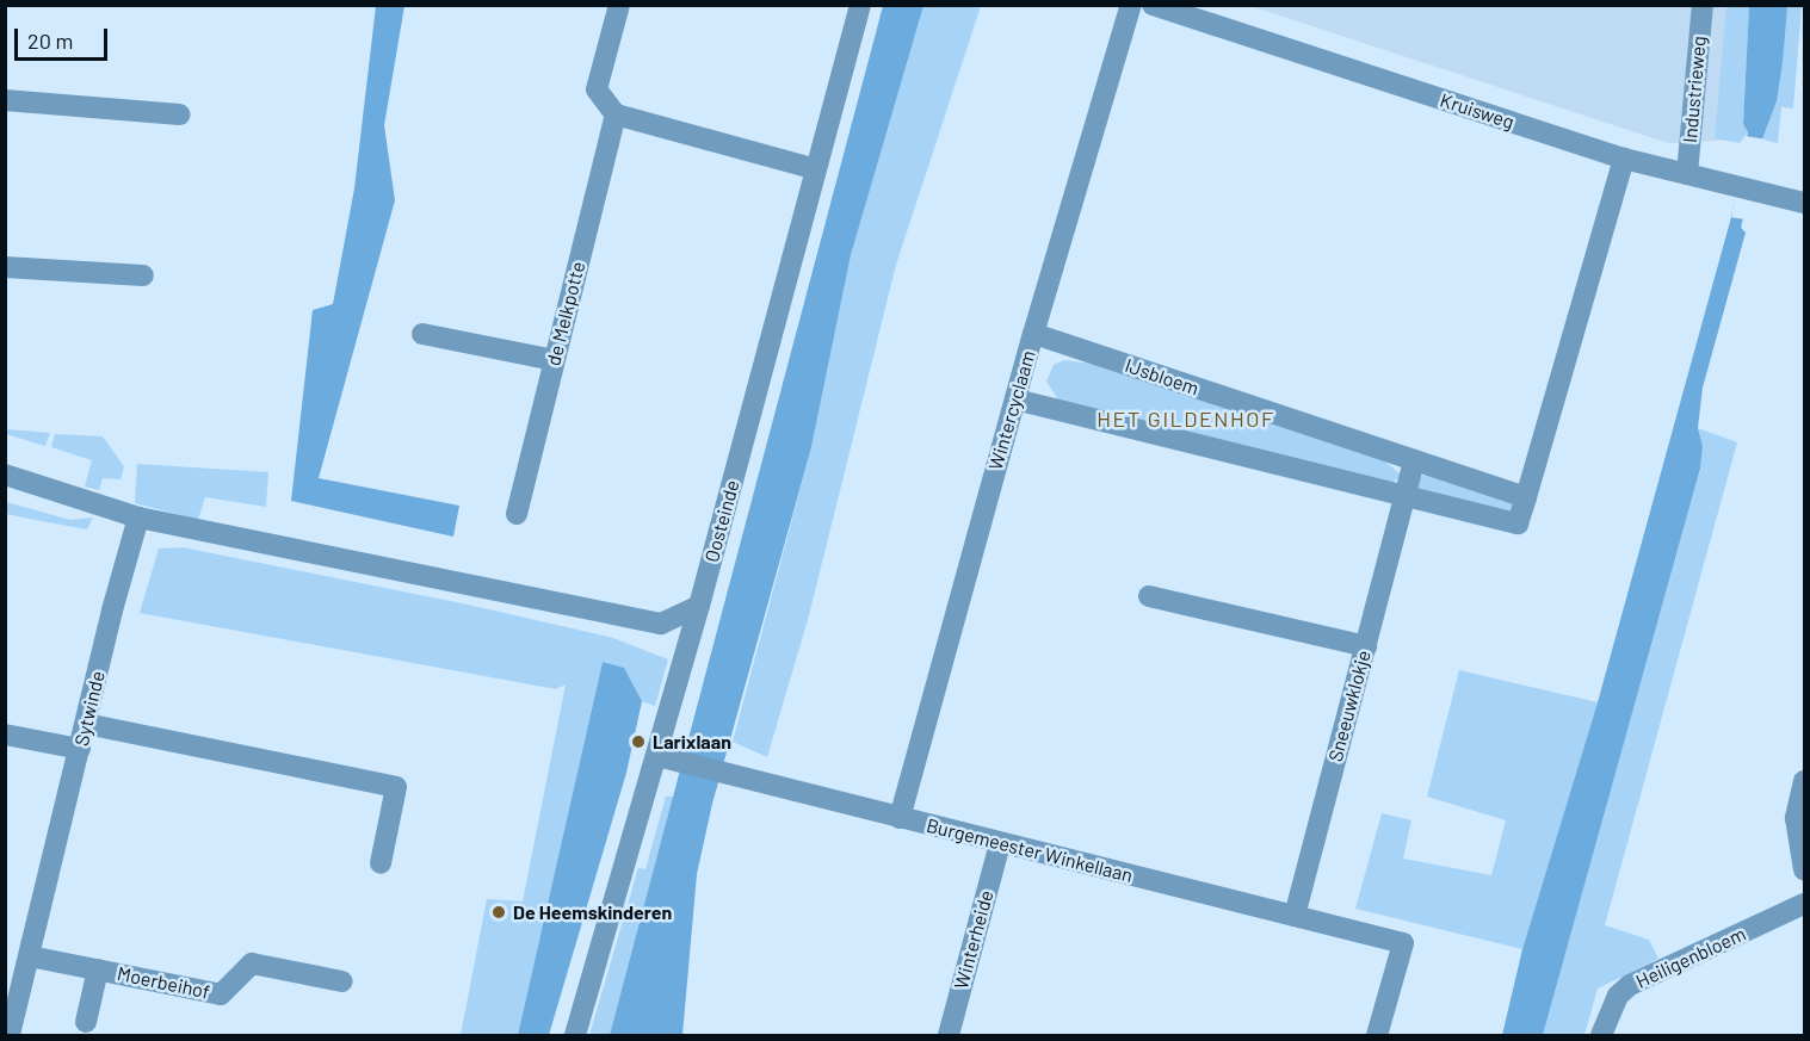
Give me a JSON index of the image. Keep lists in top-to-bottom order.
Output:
{
  "streets": {
    "street": [
      "Industrieweg",
      "Kruisweg",
      "de Melkpotte",
      "IJsbloem",
      "Wintercyclaam",
      "Oosteinde",
      "Sneeuwklokje",
      "Sytwinde",
      "Burgemeester Winkellaan",
      "Winterheide",
      "Heiligenbloem",
      "Moerbeihof"
    ]
  },
  "crossings": [
    ["Industrieweg", "Kruisweg"],
    ["IJsbloem", "Wintercyclaam"],
    ["Wintercyclaam", "Burgemeester Winkellaan"],
    ["Oosteinde", "Burgemeester Winkellaan"],
    ["Sneeuwklokje", "Burgemeester Winkellaan"],
    ["Sytwinde", "Moerbeihof"],
    ["Burgemeester Winkellaan", "Winterheide"]
  ],
  "districts": ["HET GILDENHOF"],
  "places": ["Larixlaan", "De Heemskinderen"],
  "scale_bar": "20 m"
}
